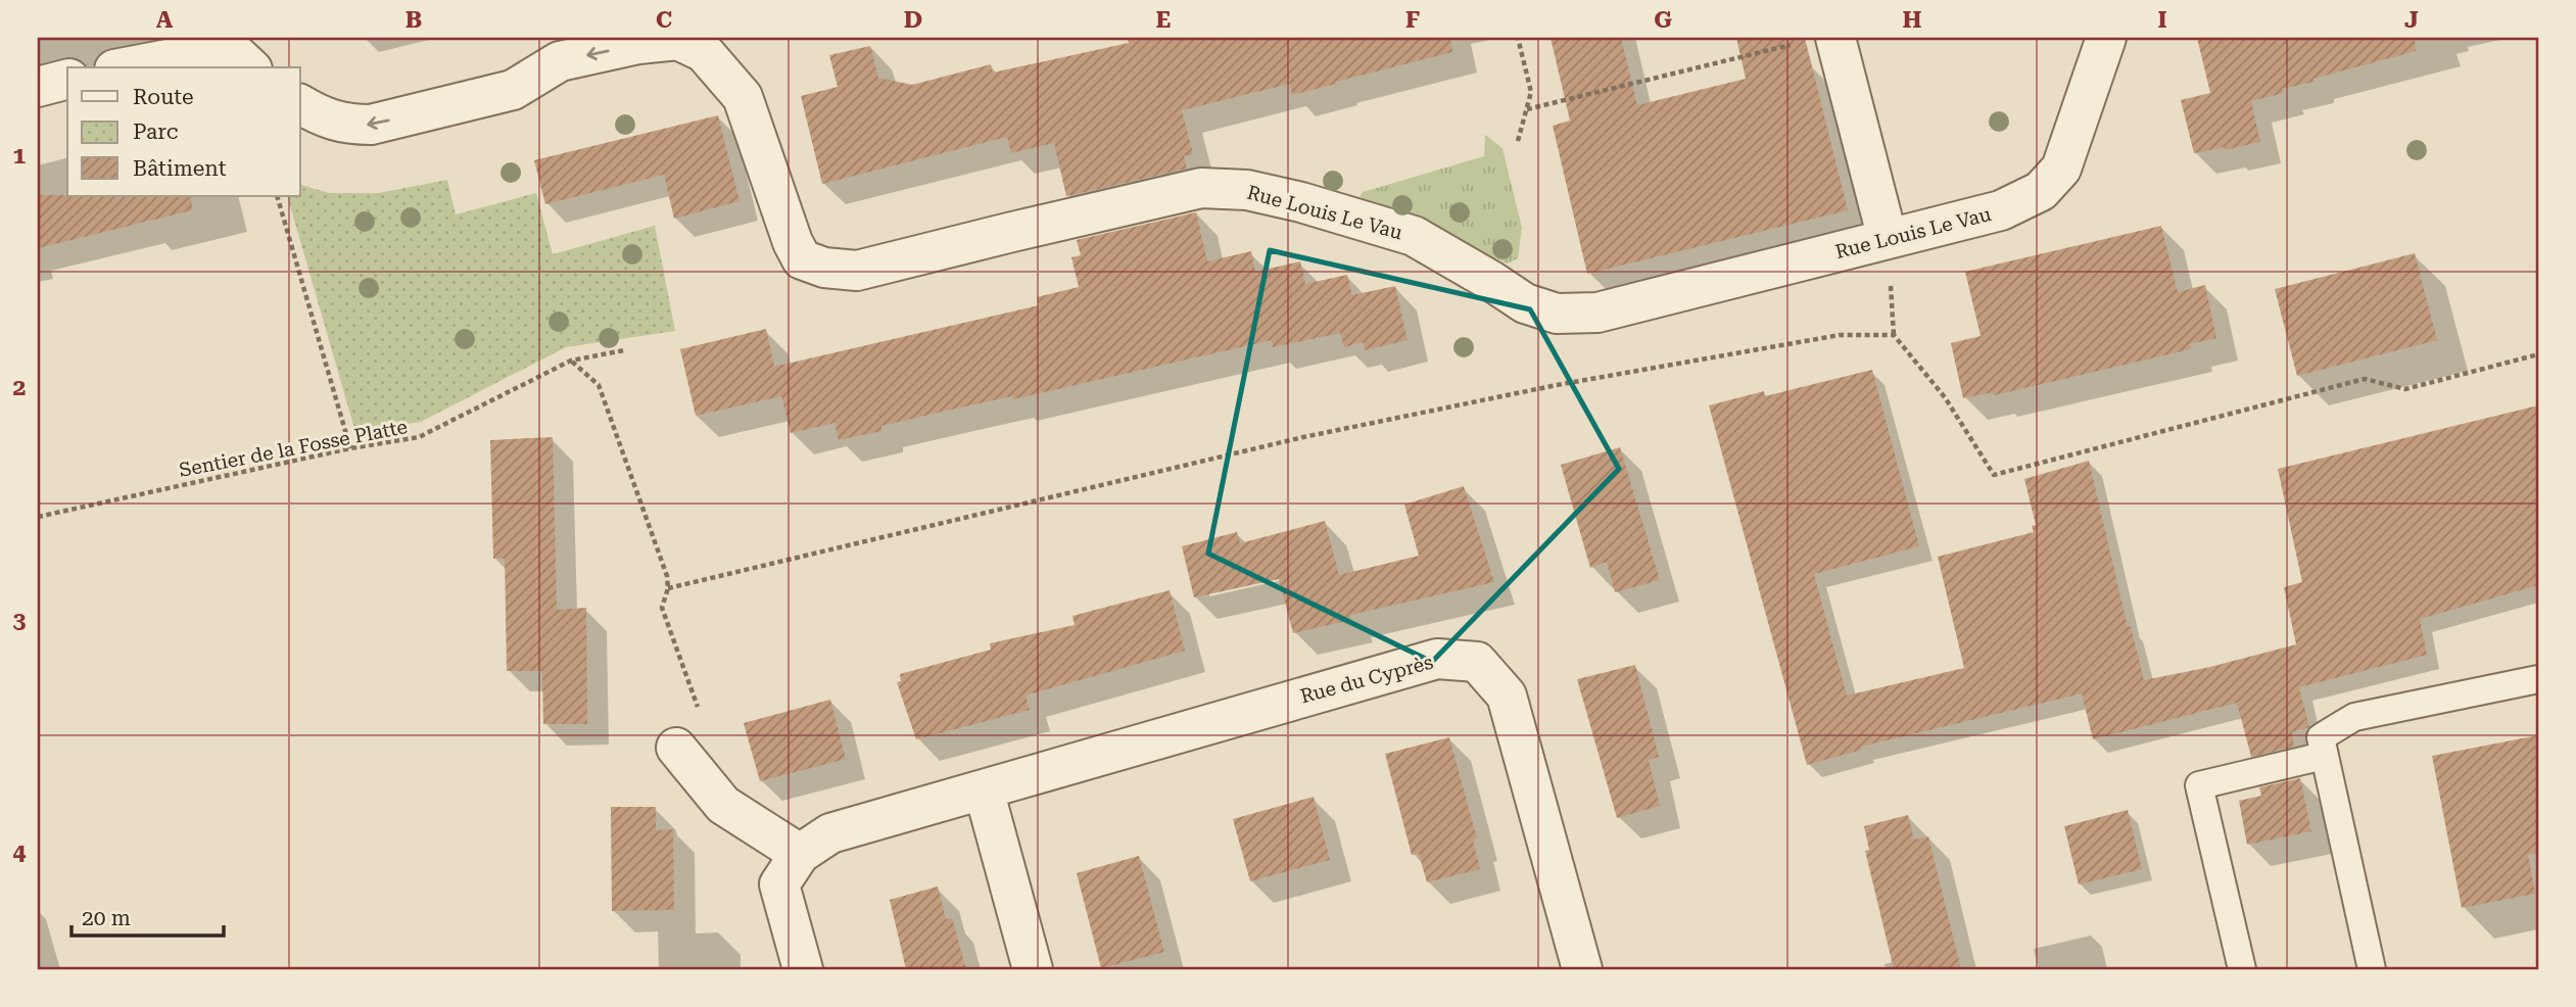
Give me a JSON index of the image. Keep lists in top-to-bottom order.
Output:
{
  "streets": {
    "street": ["Rue Louis Le Vau", "Rue du Cyprès"],
    "path": ["Sentier de la Fosse Platte"]
  },
  "one_way": ["Rue Louis Le Vau"],
  "legend": ["Route", "Parc", "Bâtiment"],
  "scale_bar": "20 m",
  "grid": {
    "columns": [
      "A",
      "B",
      "C",
      "D",
      "E",
      "F",
      "G",
      "H",
      "I",
      "J"
    ],
    "rows": [
      "1",
      "2",
      "3",
      "4"
    ]
  }
}
